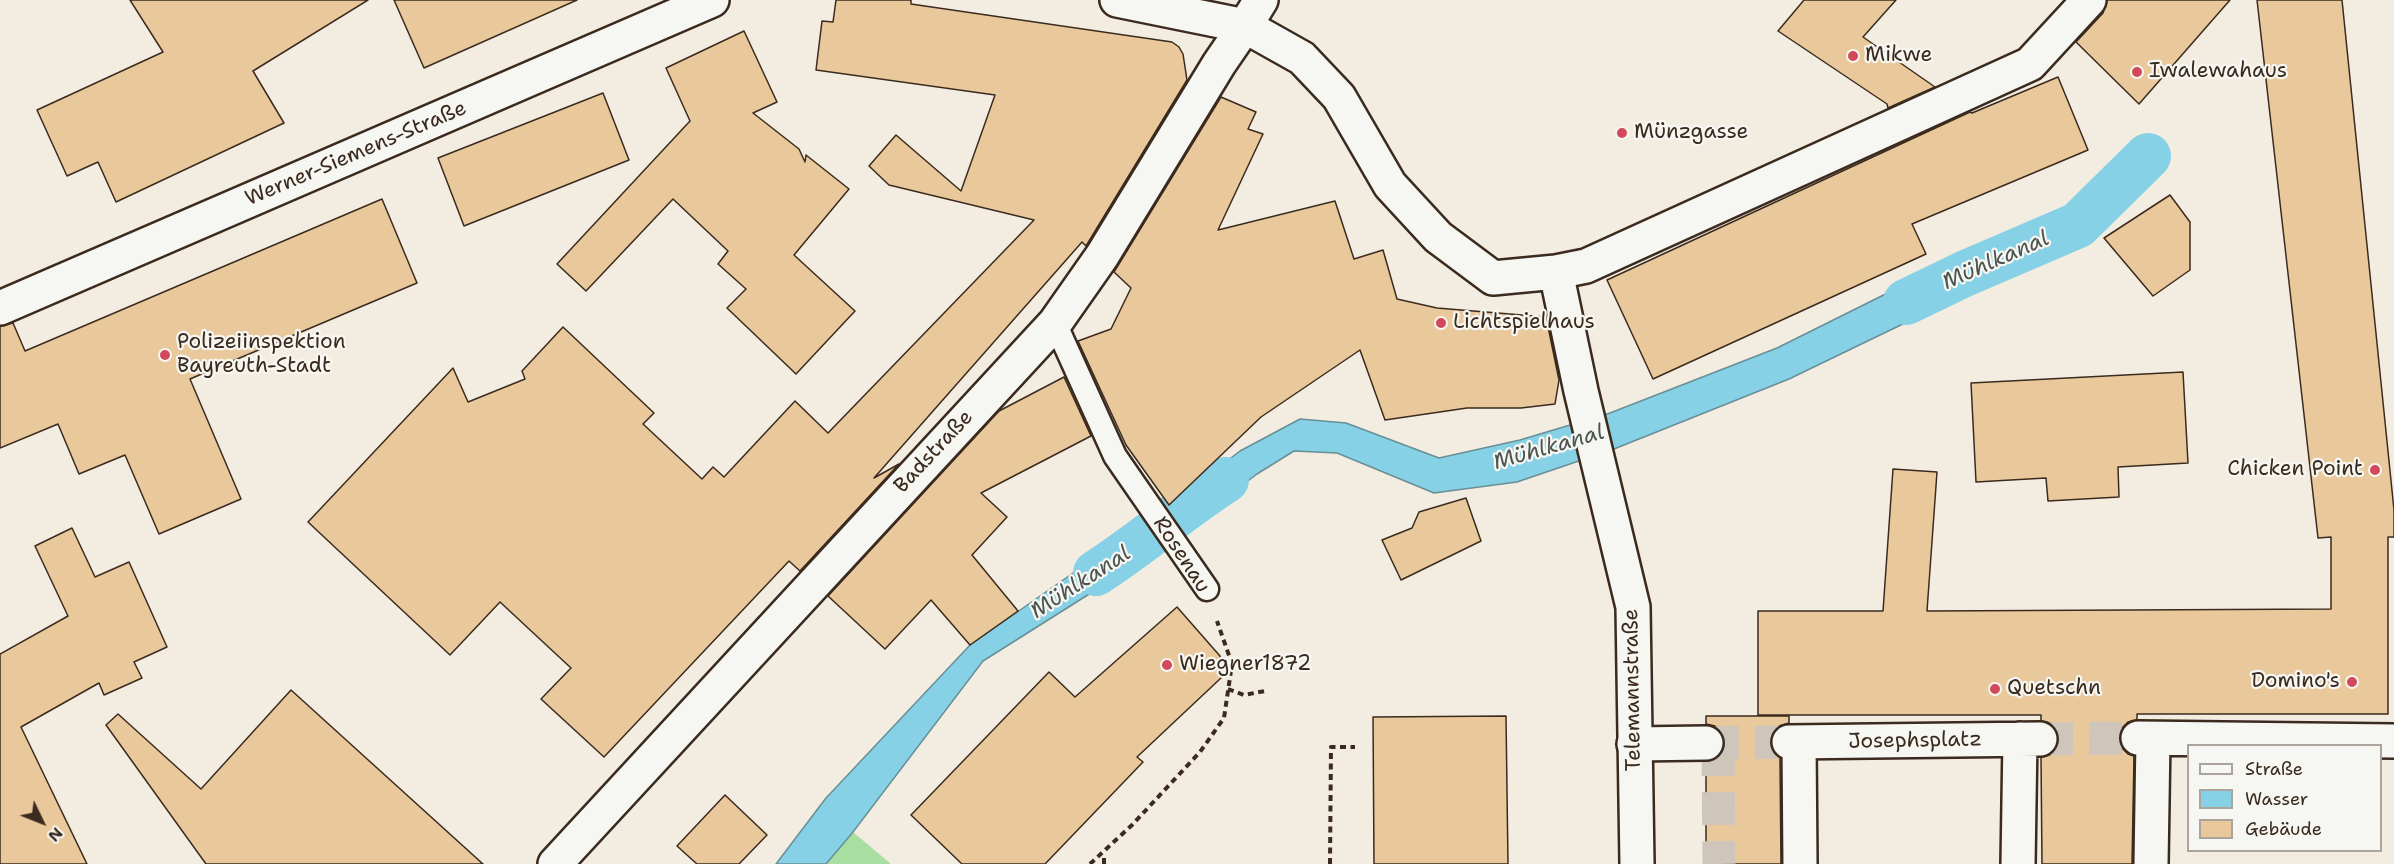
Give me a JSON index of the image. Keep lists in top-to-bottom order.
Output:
{
  "streets": {
    "street": [
      "Werner-Siemens-Straße",
      "Badstraße",
      "Telemannstraße",
      "Josephsplatz"
    ],
    "lane": ["Rosenau"]
  },
  "crossings": [
    ["Badstraße", "Rosenau"]
  ],
  "water": ["Mühlkanal"],
  "places": [
    "Mikwe",
    "Iwalewahaus",
    "Münzgasse",
    "Lichtspielhaus",
    "Polizeiinspektion Bayreuth-Stadt",
    "Chicken Point",
    "Wiegner1872",
    "Domino's",
    "Quetschn"
  ],
  "legend": ["Straße", "Wasser", "Gebäude"],
  "north": "bottom right"
}
